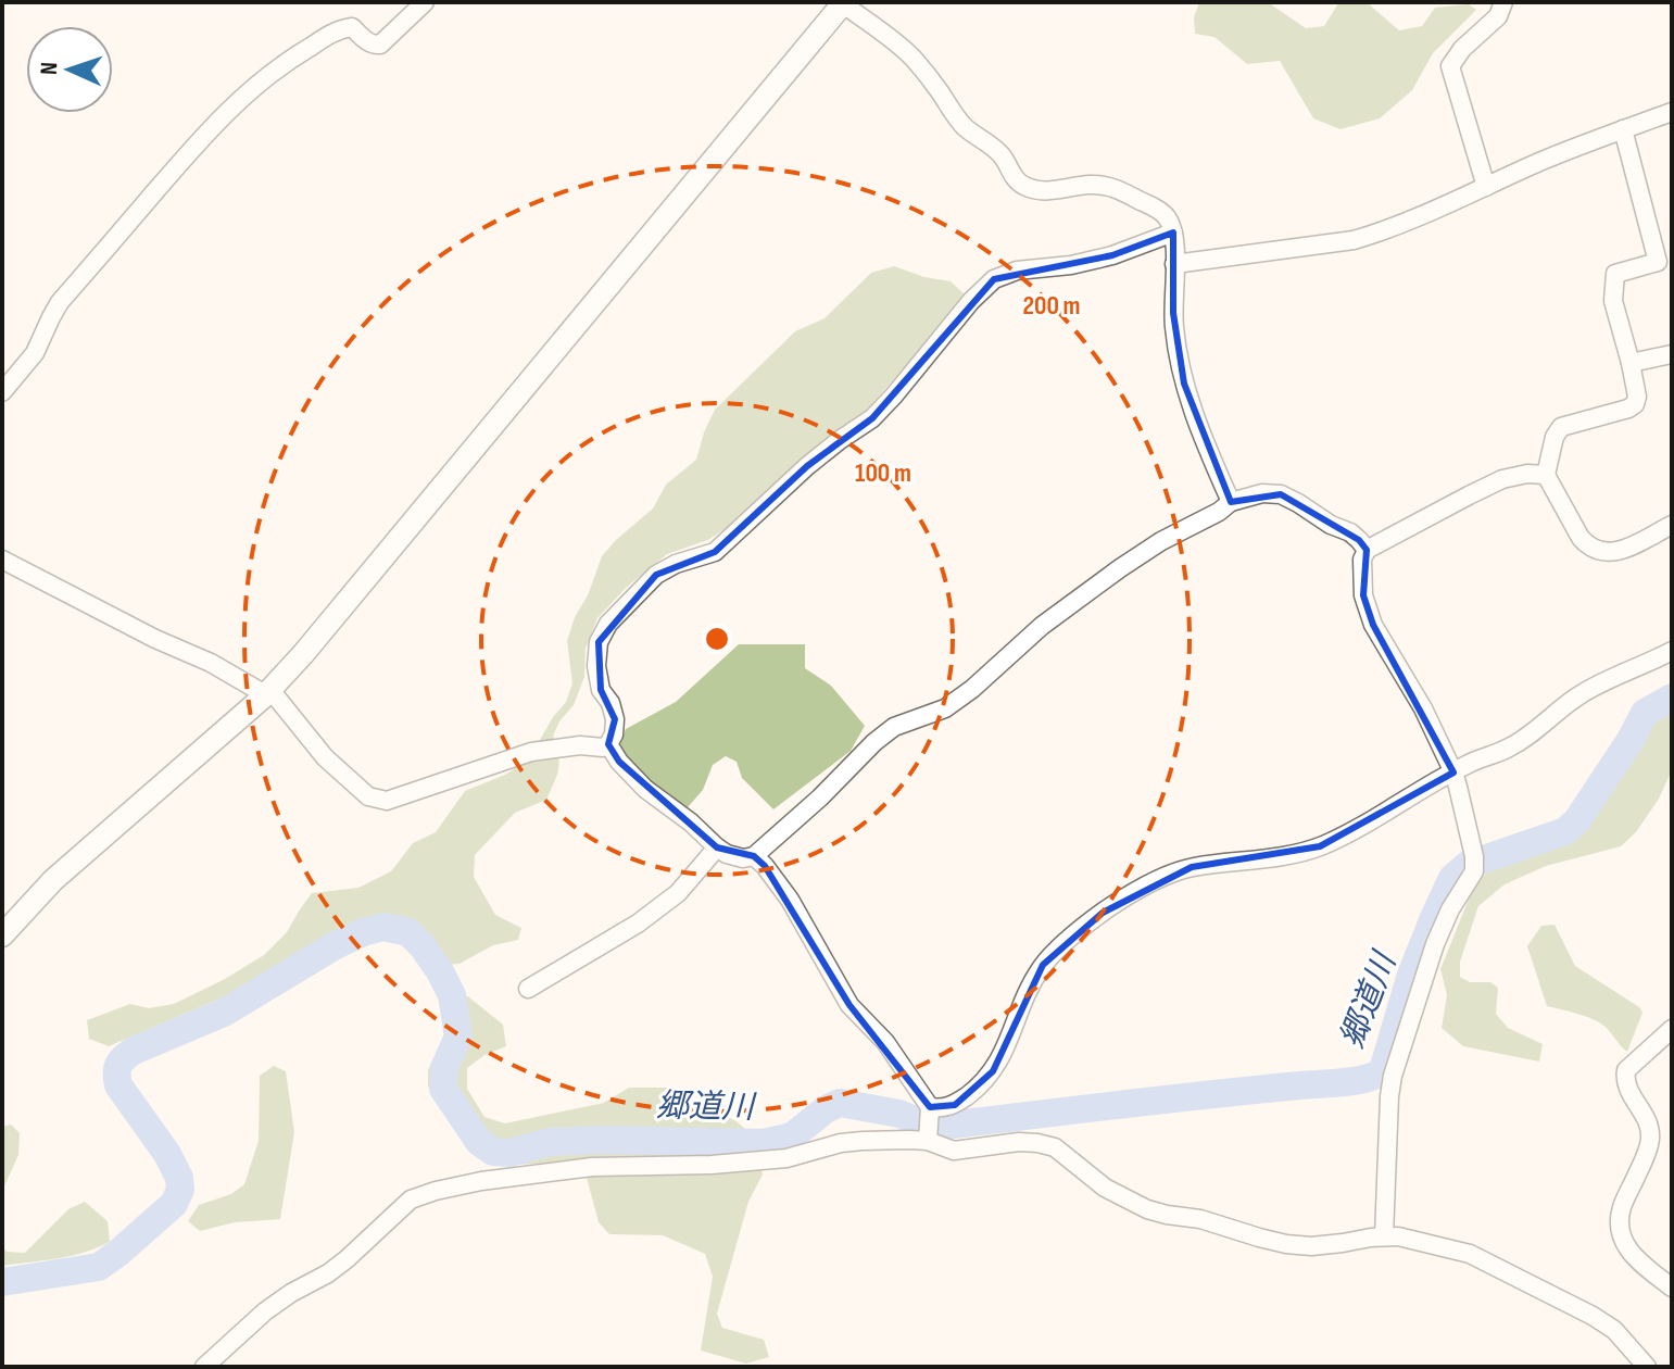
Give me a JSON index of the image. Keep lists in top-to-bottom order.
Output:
{
  "water": ["郷道川"],
  "north": "left",
  "rings": ["200 m", "100 m"]
}
